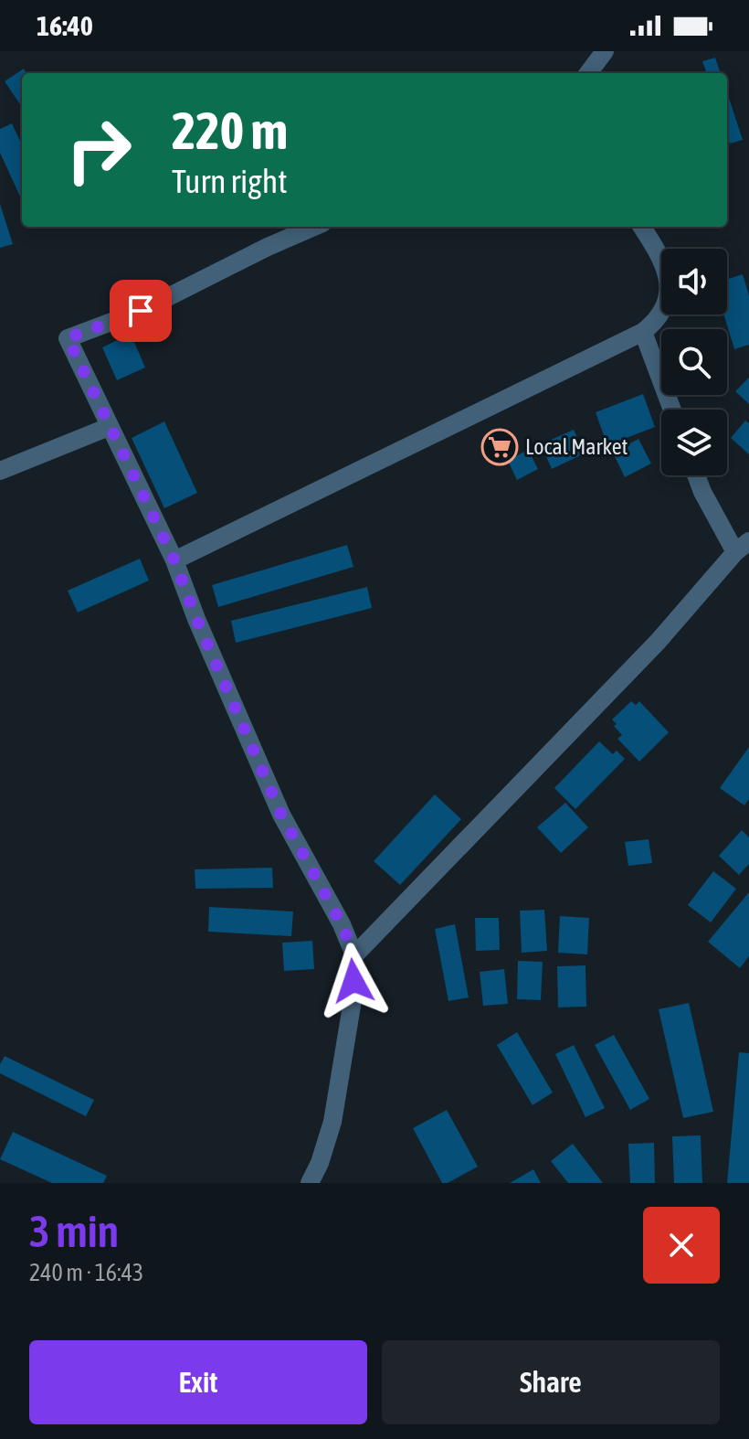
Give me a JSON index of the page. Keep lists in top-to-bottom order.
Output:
{
  "places": {
    "supermarket": ["Local Market"]
  },
  "page": {
    "status": "16:40",
    "turn": ["220 m", "Turn right"],
    "heading": ["3 min", "240 m · 16:43"],
    "buttons": ["Exit", "Share"]
  }
}
